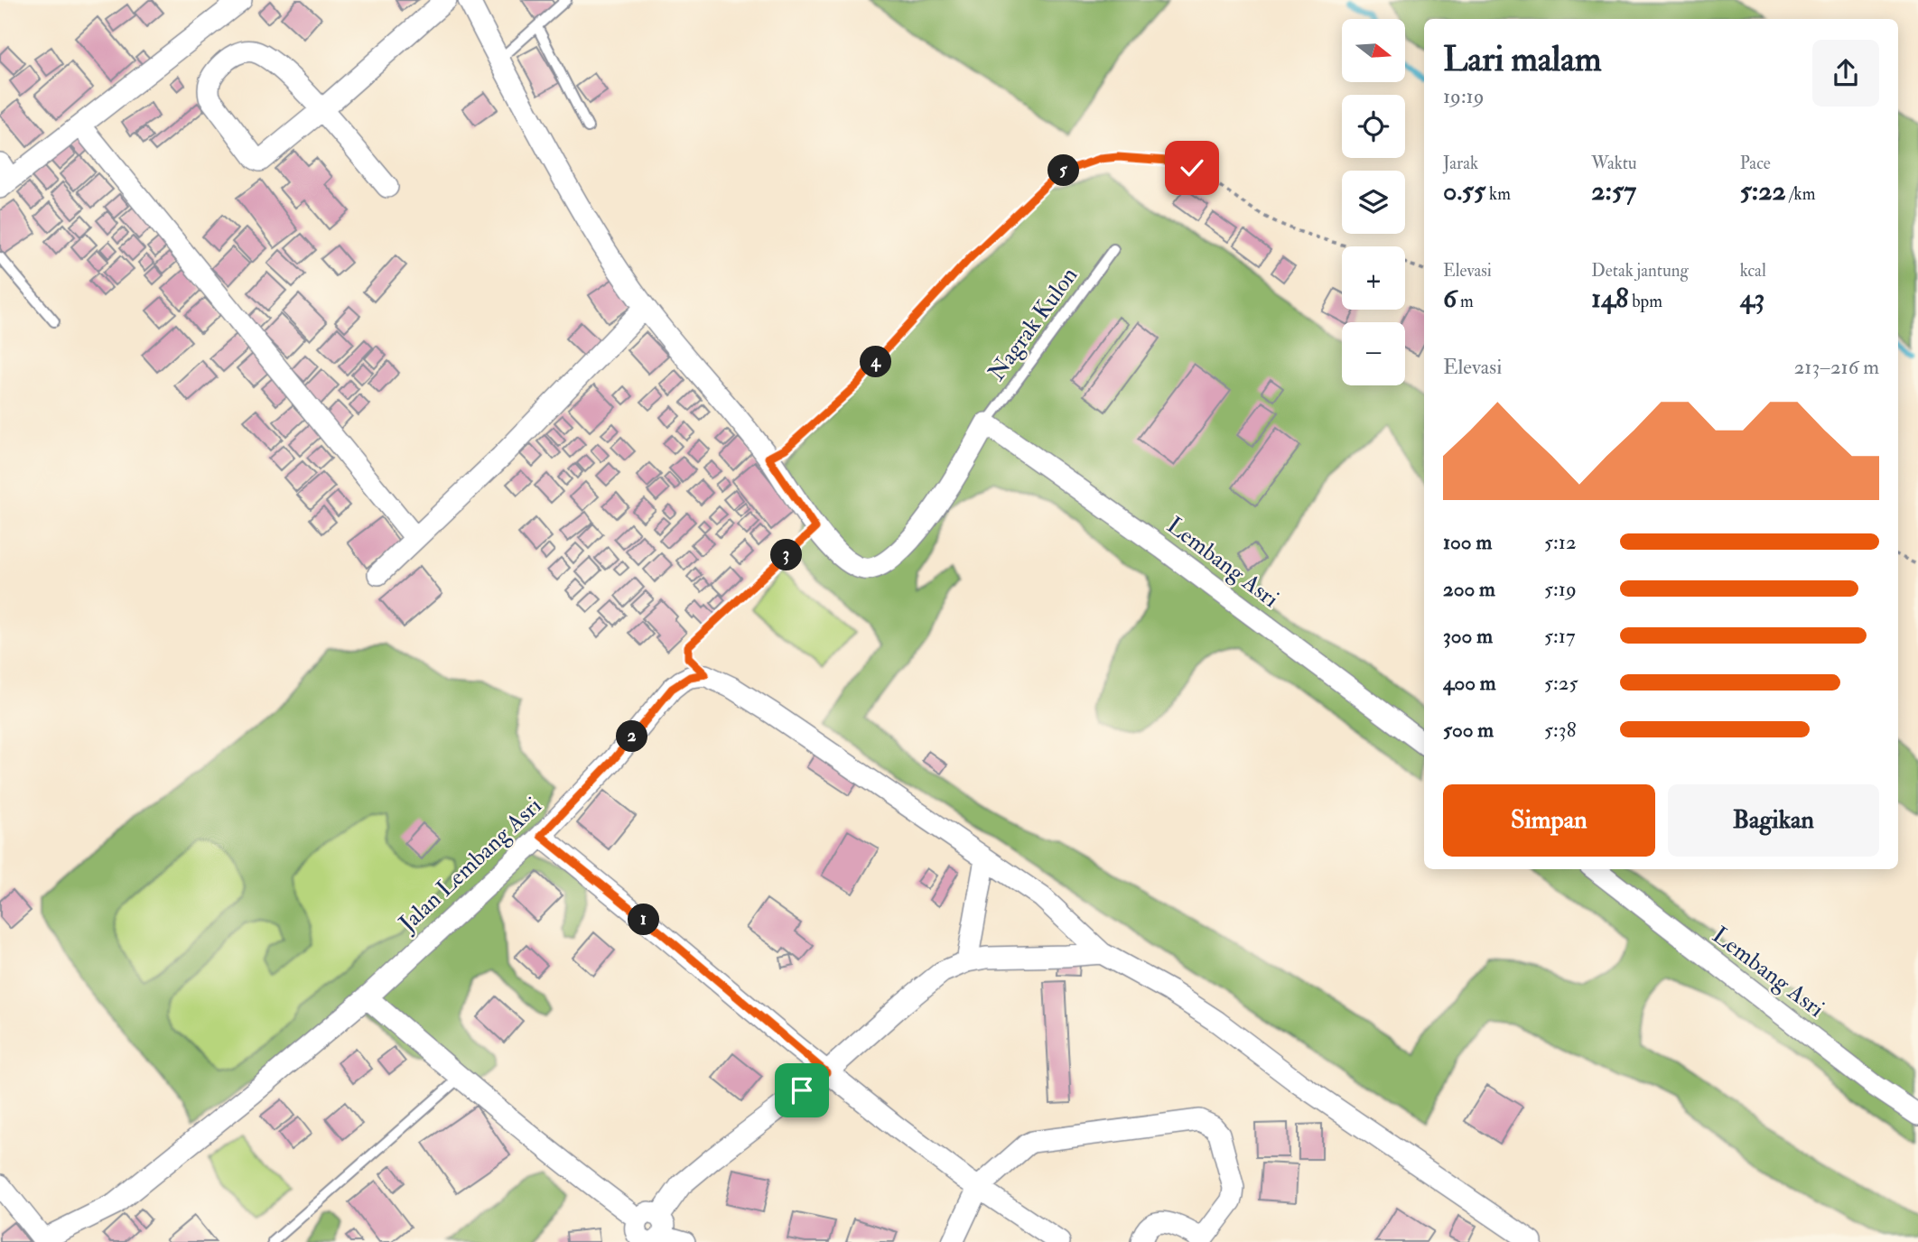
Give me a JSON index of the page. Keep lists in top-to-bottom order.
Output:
{
  "streets": {
    "street": ["Lembang Asri", "Jalan Lembang Asri"],
    "lane": ["Nagrak Kulon"]
  },
  "crossings": [
    ["Nagrak Kulon", "Lembang Asri"]
  ],
  "north": "right",
  "page": {
    "map_buttons": ["+", "−"],
    "heading": ["Lari malam", "19:19"],
    "stats": [
      ["Jarak", "0.55 km"],
      ["Waktu", "2:57"],
      ["Pace", "5:22 /km"],
      ["Elevasi", "6 m"],
      ["Detak jantung", "148 bpm"],
      ["kcal", "43"]
    ],
    "pins": [
      "5",
      "4",
      "3",
      "2",
      "1"
    ],
    "chart": ["Elevasi", "213–216 m"],
    "list": [
      {
        "name": "100 m",
        "note": "5:12"
      },
      {
        "name": "200 m",
        "note": "5:19"
      },
      {
        "name": "300 m",
        "note": "5:17"
      },
      {
        "name": "400 m",
        "note": "5:25"
      },
      {
        "name": "500 m",
        "note": "5:38"
      }
    ],
    "buttons": ["Simpan", "Bagikan"]
  }
}
